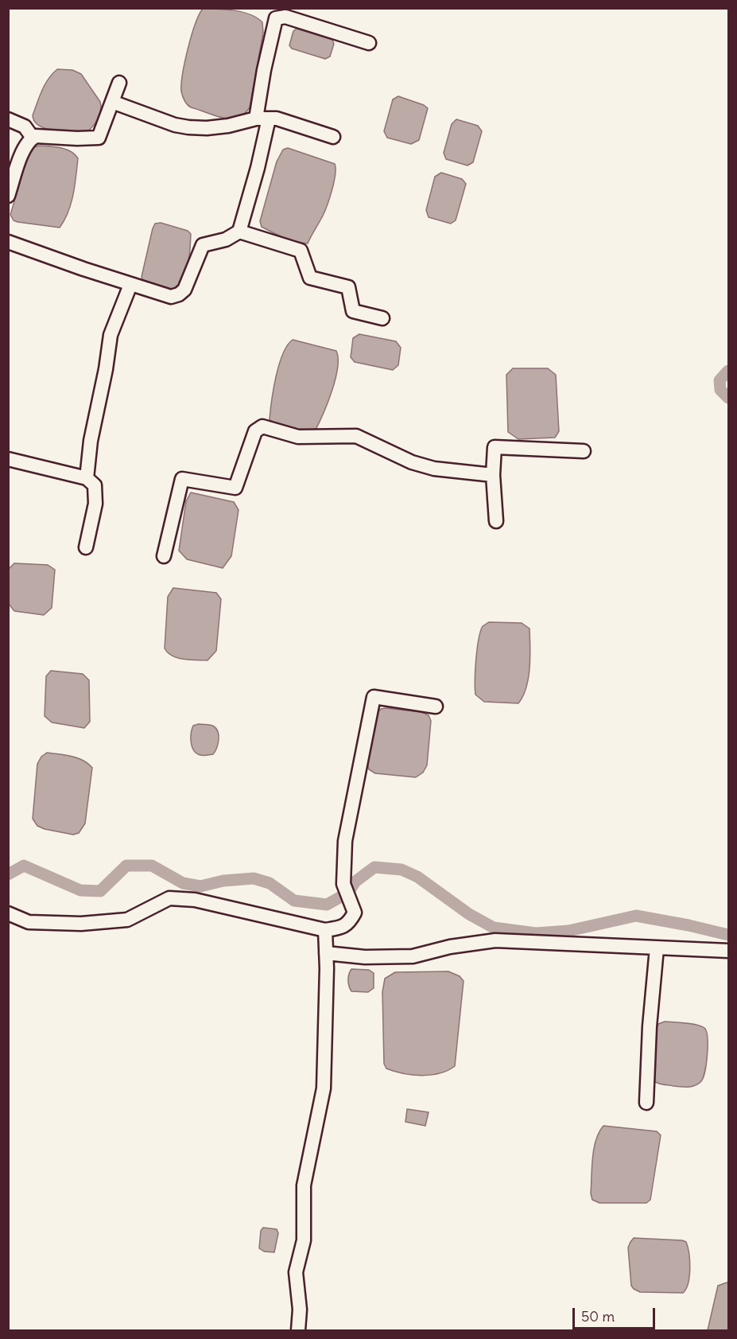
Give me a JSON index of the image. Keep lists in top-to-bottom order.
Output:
{
  "scale_bar": "50 m"
}
